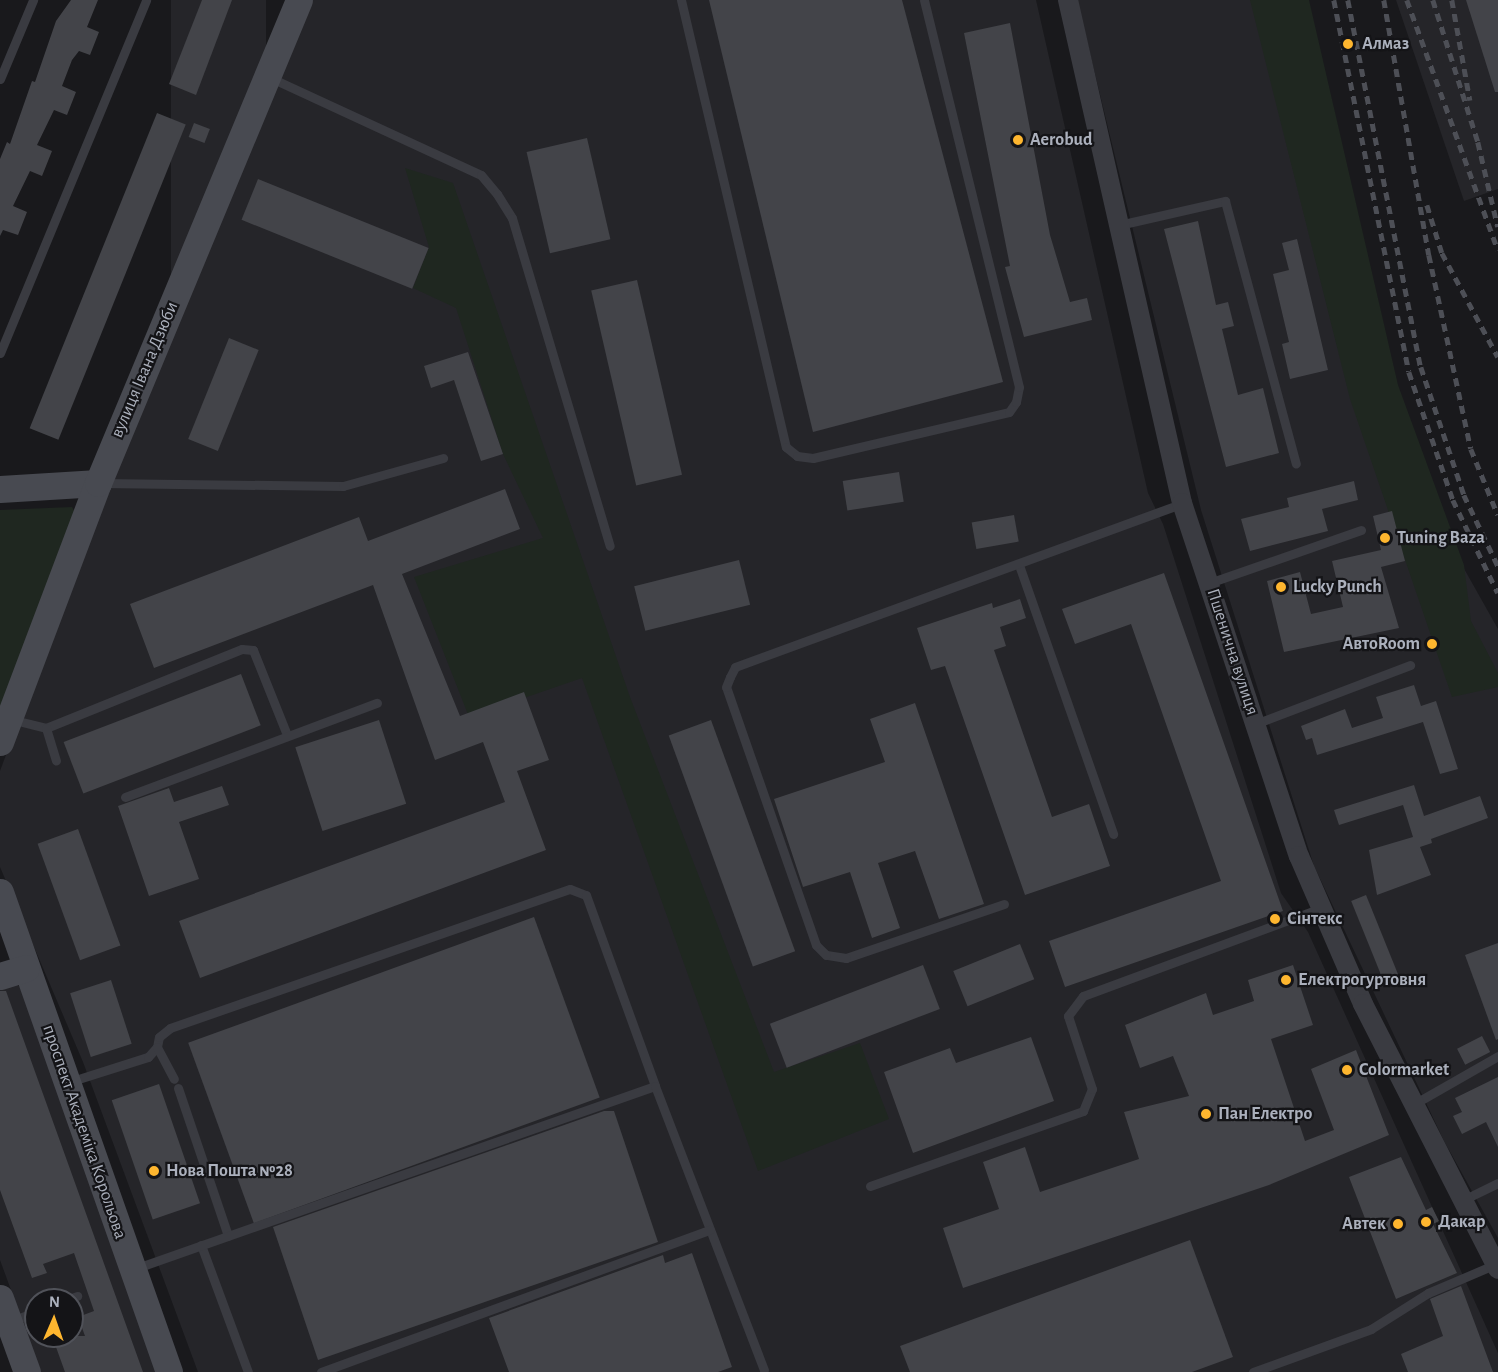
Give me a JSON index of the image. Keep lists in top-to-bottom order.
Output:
{
  "streets": {
    "main road": ["вулиця Івана Дзюби", "проспект Академіка Корольова"],
    "street": ["Пшенична вулиця"]
  },
  "places": [
    "Алмаз",
    "Aerobud",
    "Tuning Baza",
    "Lucky Punch",
    "АвтоRoom",
    "Сінтекс",
    "Електрогуртовня",
    "Colormarket",
    "Пан Електро",
    "Нова Пошта №28",
    "Дакар",
    "Автек"
  ],
  "north": "top"
}
